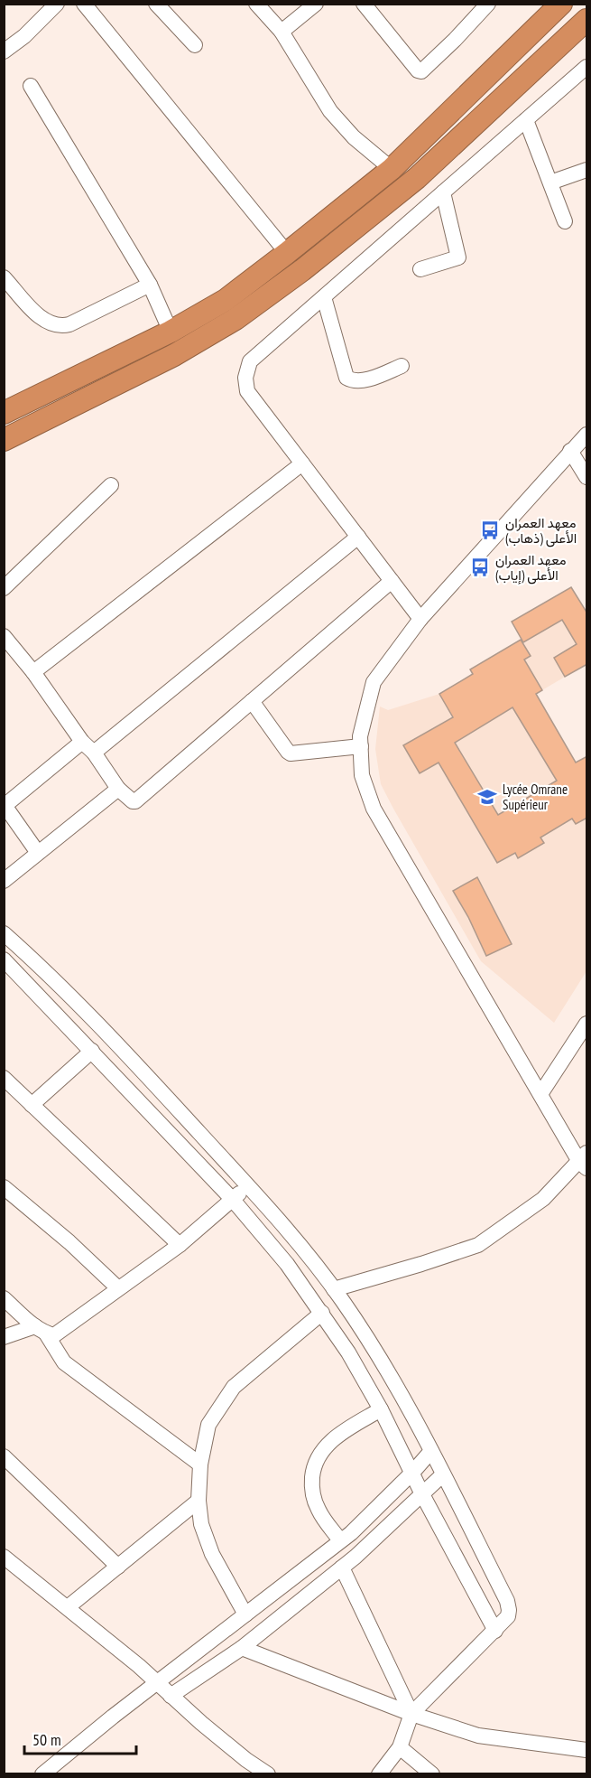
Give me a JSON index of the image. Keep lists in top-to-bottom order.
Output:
{
  "places": {
    "bus stop": ["معهد العمران الأعلى (ذهاب)", "معهد العمران الأعلى (إياب)"],
    "school or university": ["Lycée Omrane Supérieur"]
  },
  "scale_bar": "50 m"
}
